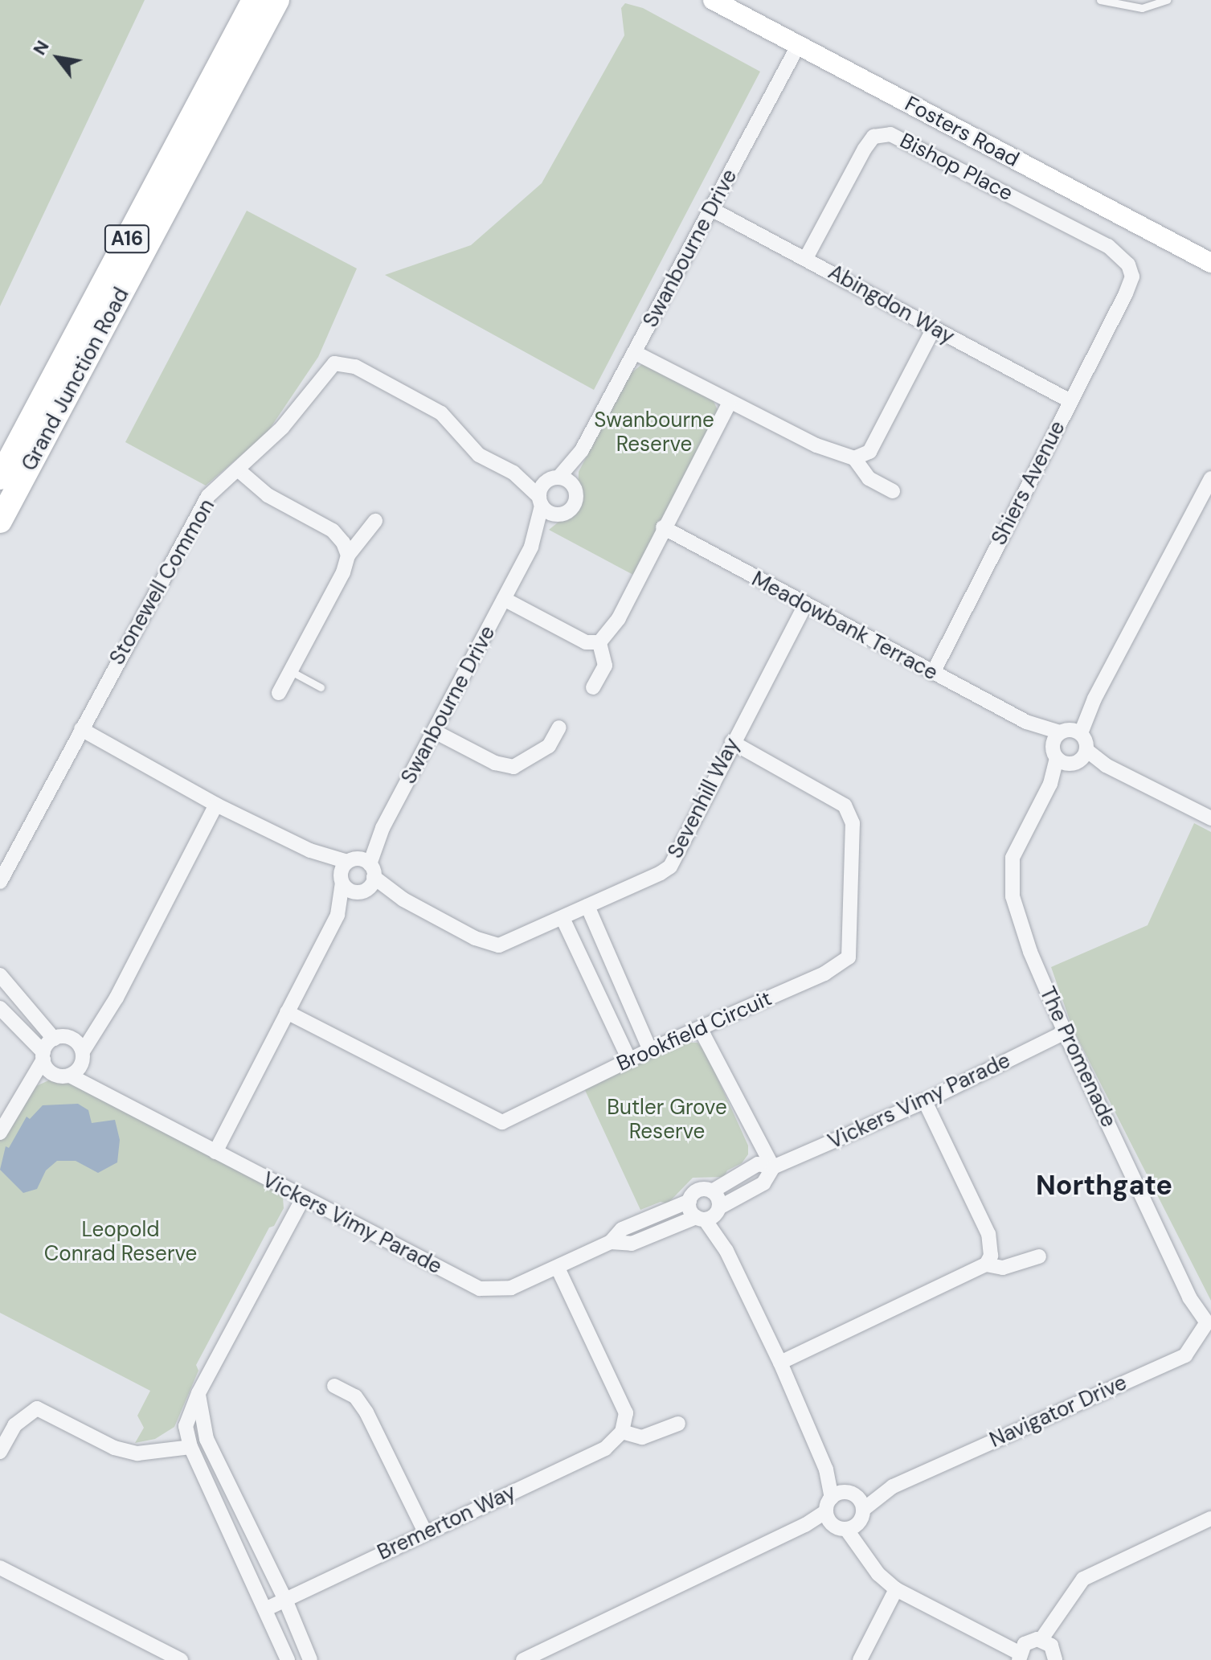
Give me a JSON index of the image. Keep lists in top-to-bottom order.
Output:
{
  "streets": {
    "highway": ["A16", "Grand Junction Road"],
    "main road": ["Fosters Road"],
    "street": [
      "Bishop Place",
      "Swanbourne Drive",
      "Abingdon Way",
      "Shiers Avenue",
      "Stonewell Common",
      "Meadowbank Terrace",
      "Sevenhill Way",
      "Brookfield Circuit",
      "The Promenade",
      "Vickers Vimy Parade",
      "Navigator Drive",
      "Bremerton Way"
    ]
  },
  "crossings": [
    ["Fosters Road", "Swanbourne Drive"],
    ["Bishop Place", "Abingdon Way"],
    ["Bishop Place", "Shiers Avenue"],
    ["Swanbourne Drive", "Abingdon Way"],
    ["Swanbourne Drive", "Stonewell Common"],
    ["Swanbourne Drive", "Sevenhill Way"],
    ["Swanbourne Drive", "Brookfield Circuit"],
    ["Swanbourne Drive", "Vickers Vimy Parade"],
    ["Abingdon Way", "Shiers Avenue"],
    ["Shiers Avenue", "Meadowbank Terrace"],
    ["Stonewell Common", "Sevenhill Way"],
    ["Meadowbank Terrace", "Sevenhill Way"],
    ["Meadowbank Terrace", "The Promenade"],
    ["Sevenhill Way", "Brookfield Circuit"],
    ["The Promenade", "Vickers Vimy Parade"],
    ["The Promenade", "Navigator Drive"]
  ],
  "districts": ["Northgate"],
  "parks": ["Swanbourne Reserve", "Butler Grove Reserve", "Leopold Conrad Reserve"],
  "north": "top left"
}
